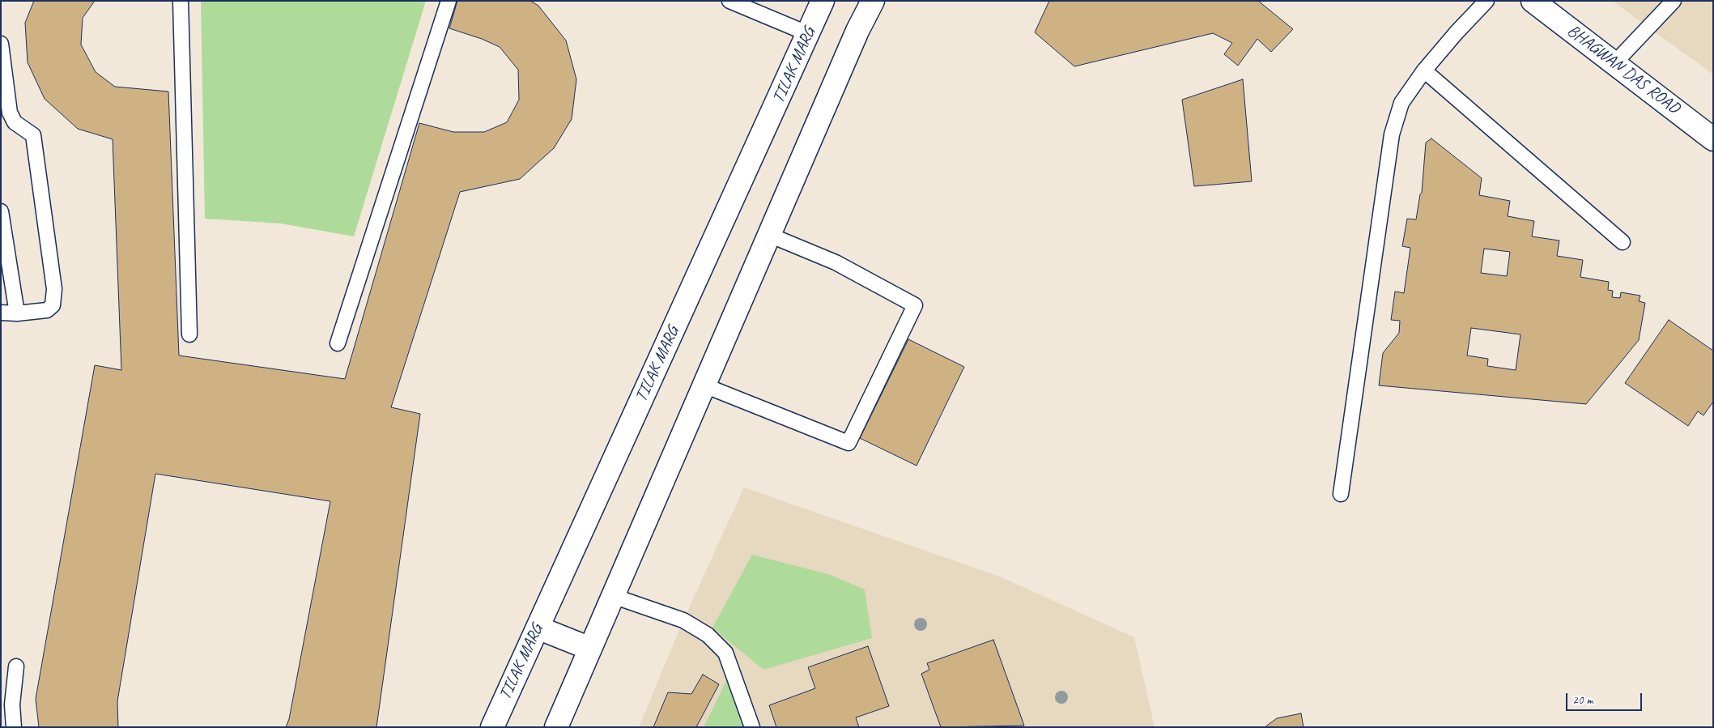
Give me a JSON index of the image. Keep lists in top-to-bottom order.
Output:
{
  "streets": {
    "main road": ["TILAK MARG", "BHAGWAN DAS ROAD"]
  },
  "scale_bar": "20 m"
}
